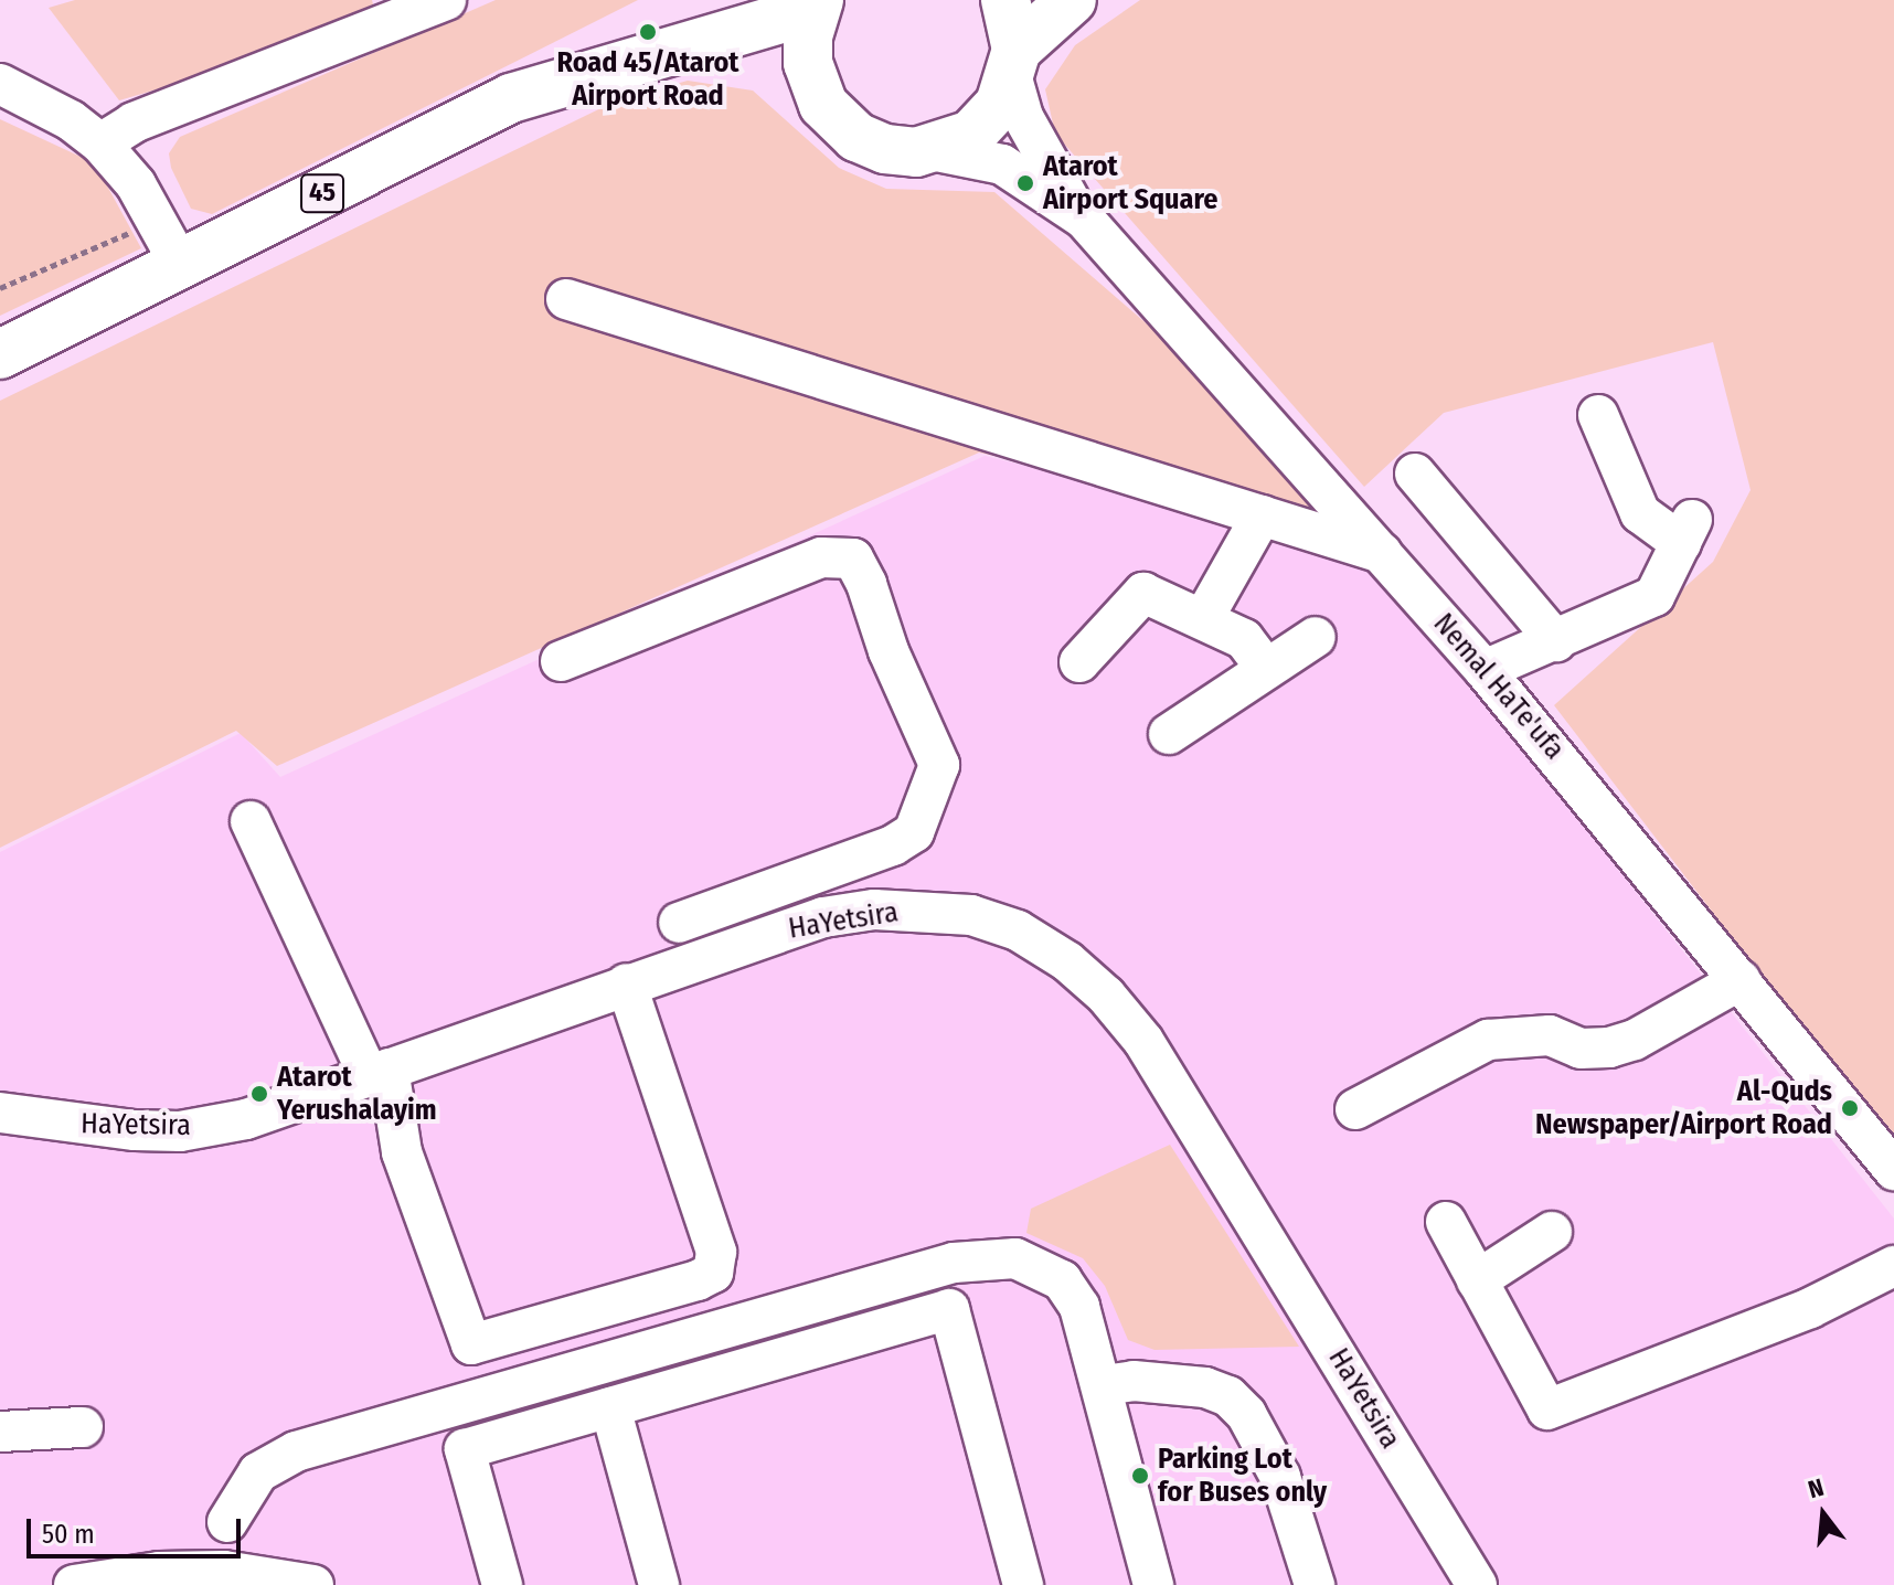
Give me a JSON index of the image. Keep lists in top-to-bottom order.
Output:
{
  "streets": {
    "highway": ["45"],
    "street": ["Nemal HaTe'ufa", "HaYetsira"]
  },
  "crossings": [
    ["45", "Nemal HaTe'ufa"]
  ],
  "places": [
    "Road 45/Atarot Airport Road",
    "Atarot Airport Square",
    "Atarot Yerushalayim",
    "Al-Quds Newspaper/Airport Road",
    "Parking Lot for Buses only"
  ],
  "scale_bar": "50 m",
  "north": "top"
}
